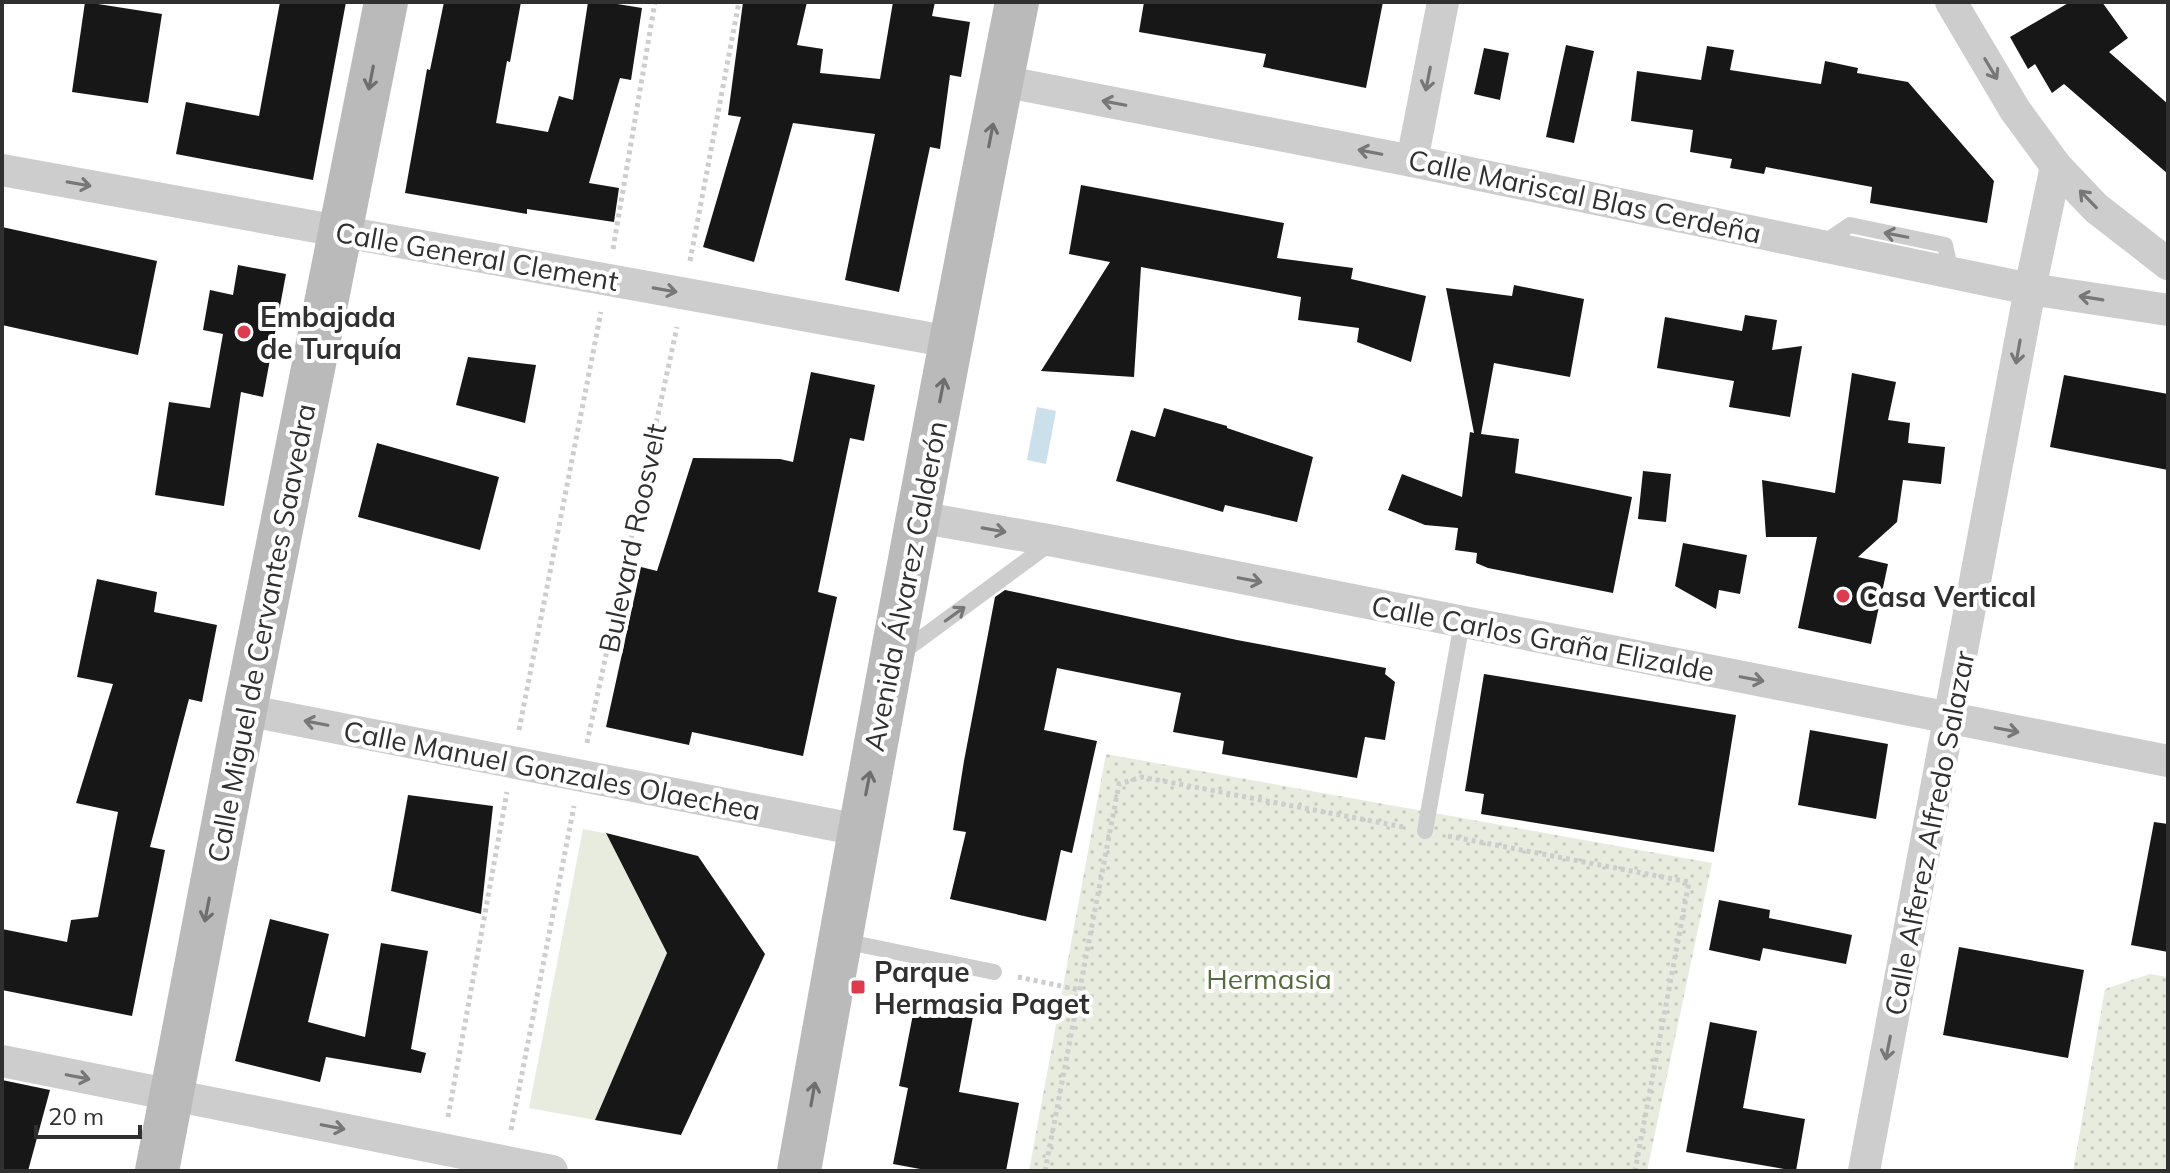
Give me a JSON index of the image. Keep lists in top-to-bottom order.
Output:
{
  "streets": {
    "street": [
      "Calle Mariscal Blas Cerdeña",
      "Calle General Clement",
      "Avenida Álvarez Calderón",
      "Calle Miguel de Cervantes Saavedra",
      "Calle Carlos Graña Elizalde",
      "Calle Manuel Gonzales Olaechea",
      "Calle Alferez Alfredo Salazar"
    ],
    "path": ["Bulevard Roosvelt"]
  },
  "crossings": [
    ["Calle Mariscal Blas Cerdeña", "Avenida Álvarez Calderón"],
    ["Calle Mariscal Blas Cerdeña", "Calle Alferez Alfredo Salazar"],
    ["Calle General Clement", "Avenida Álvarez Calderón"],
    ["Calle General Clement", "Calle Miguel de Cervantes Saavedra"],
    ["Avenida Álvarez Calderón", "Calle Carlos Graña Elizalde"],
    ["Avenida Álvarez Calderón", "Calle Manuel Gonzales Olaechea"],
    ["Calle Miguel de Cervantes Saavedra", "Calle Manuel Gonzales Olaechea"],
    ["Calle Carlos Graña Elizalde", "Calle Alferez Alfredo Salazar"]
  ],
  "one_way": [
    "Calle Mariscal Blas Cerdeña",
    "Calle General Clement",
    "Avenida Álvarez Calderón",
    "Calle Miguel de Cervantes Saavedra",
    "Calle Carlos Graña Elizalde",
    "Calle Manuel Gonzales Olaechea",
    "Calle Alferez Alfredo Salazar"
  ],
  "parks": ["Hermasia"],
  "places": {
    "other": ["Embajada de Turquía", "Casa Vertical"],
    "transit": ["Parque Hermasia Paget"]
  },
  "scale_bar": "20 m"
}
